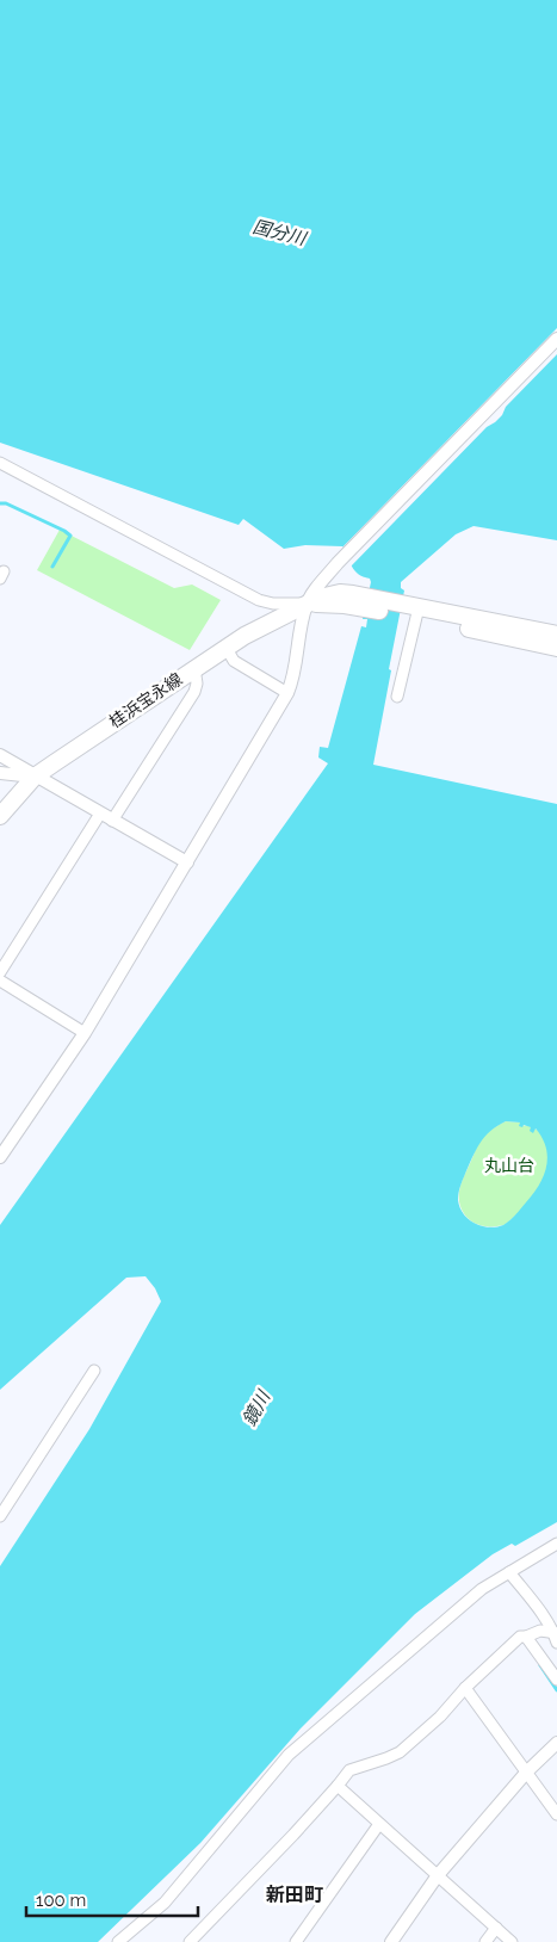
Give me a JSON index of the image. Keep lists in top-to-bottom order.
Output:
{
  "streets": {
    "main road": ["桂浜宝永線"]
  },
  "districts": ["新田町"],
  "water": ["国分川", "鏡川"],
  "parks": ["丸山台"],
  "scale_bar": "100 m"
}
